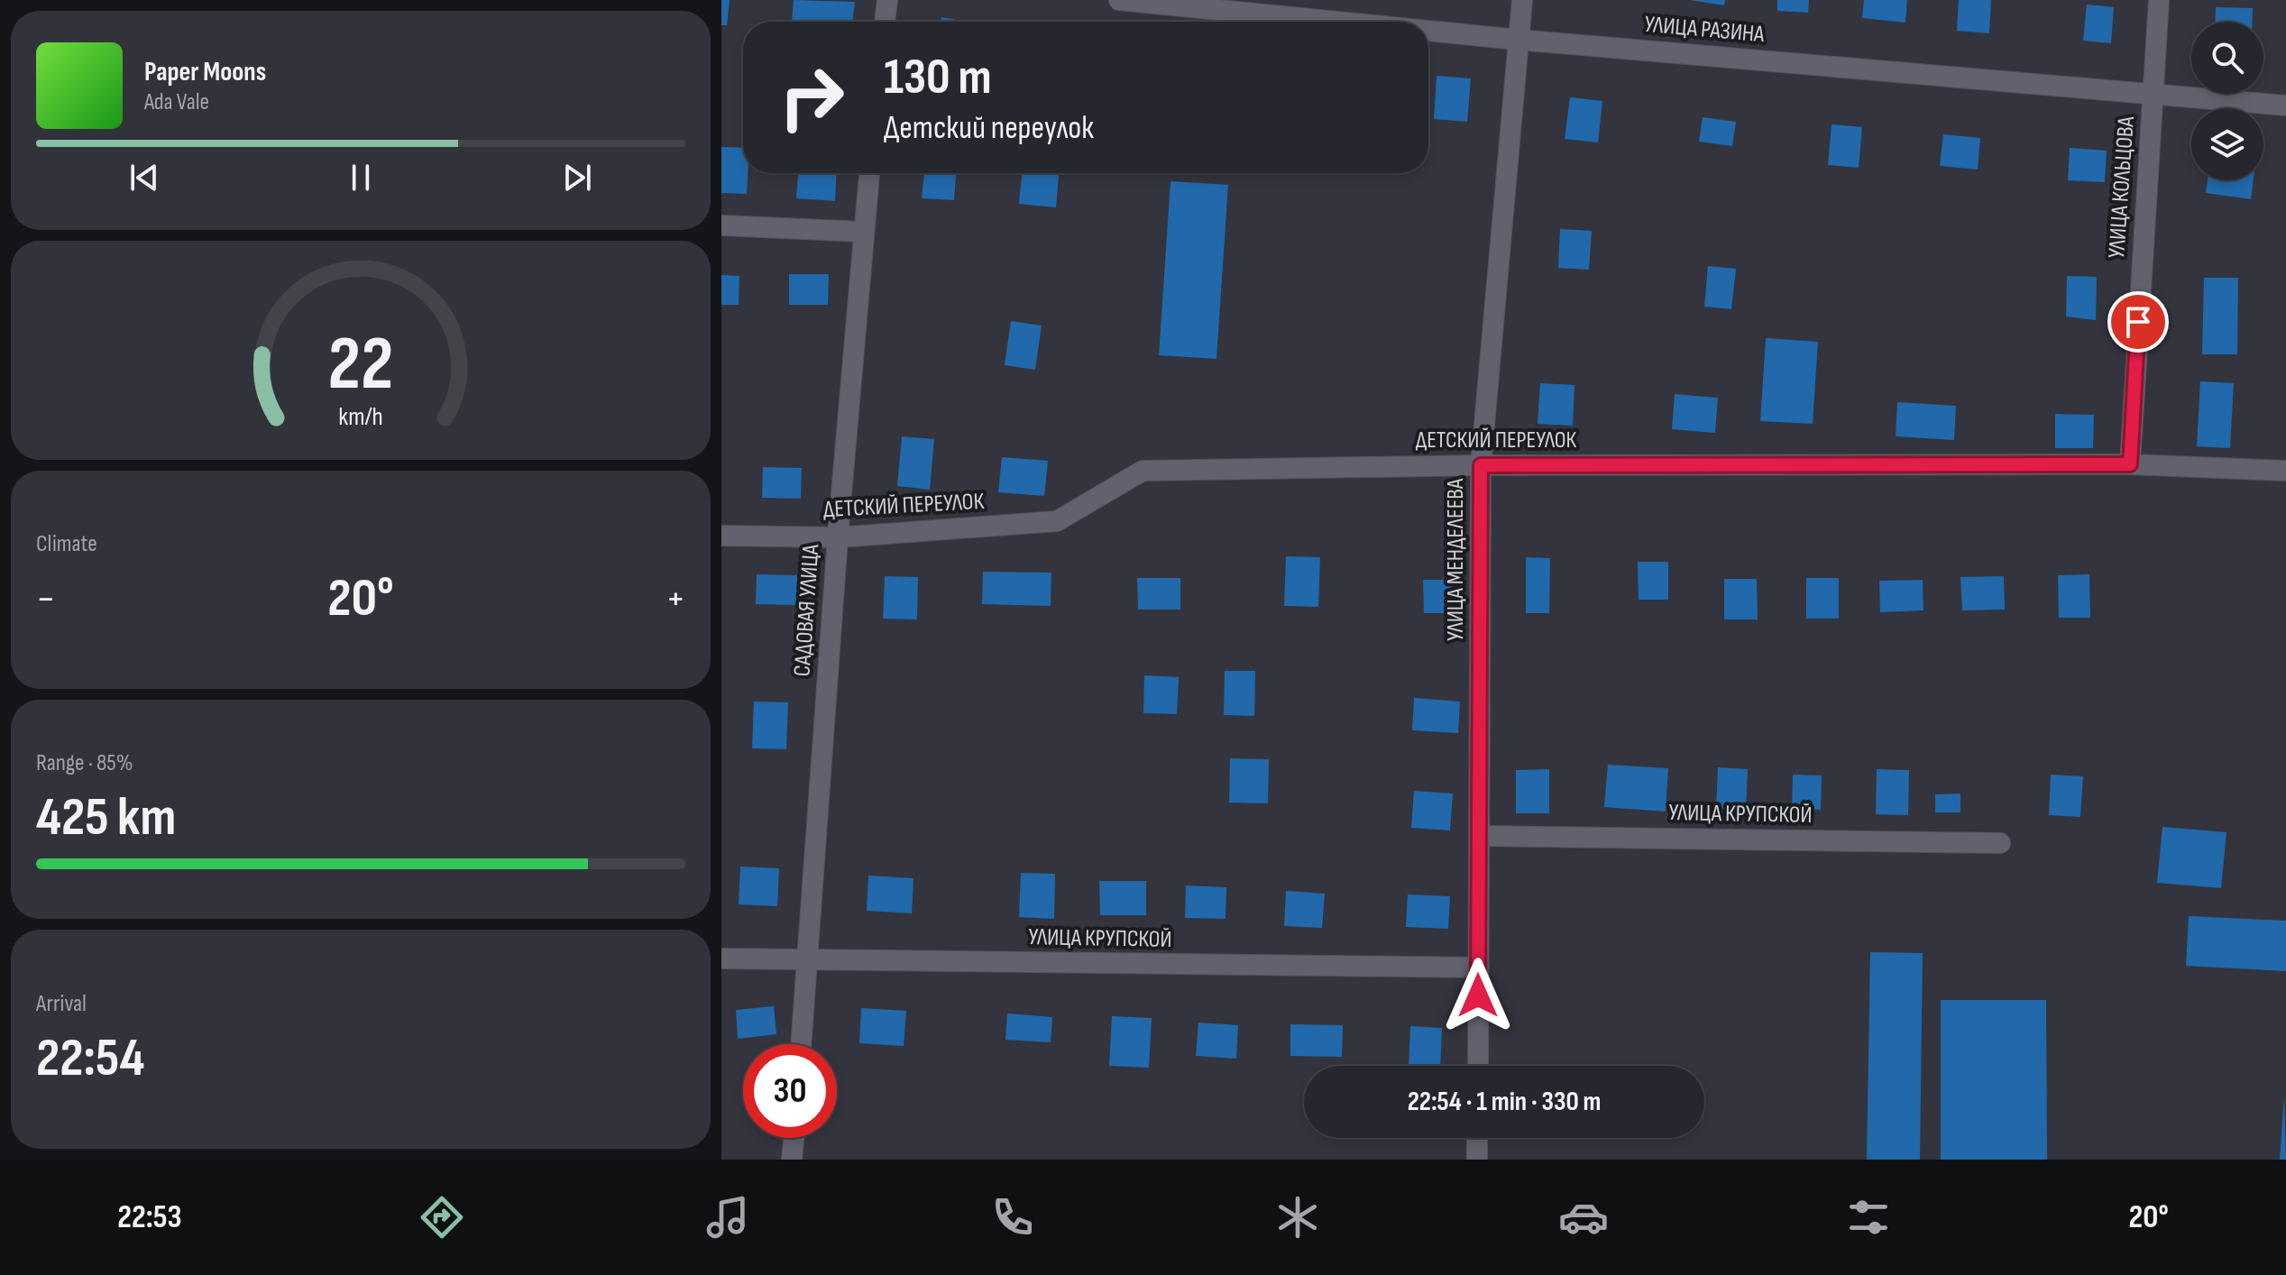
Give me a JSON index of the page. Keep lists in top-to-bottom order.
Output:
{
  "streets": {
    "street": [
      "УЛИЦА РАЗИНА",
      "УЛИЦА КОЛЬЦОВА",
      "ДЕТСКИЙ ПЕРЕУЛОК",
      "УЛИЦА МЕНДЕЛЕЕВА",
      "САДОВАЯ УЛИЦА",
      "УЛИЦА КРУПСКОЙ"
    ]
  },
  "crossings": [
    ["УЛИЦА РАЗИНА", "УЛИЦА КОЛЬЦОВА"],
    ["УЛИЦА РАЗИНА", "УЛИЦА МЕНДЕЛЕЕВА"],
    ["УЛИЦА КОЛЬЦОВА", "ДЕТСКИЙ ПЕРЕУЛОК"],
    ["ДЕТСКИЙ ПЕРЕУЛОК", "УЛИЦА МЕНДЕЛЕЕВА"],
    ["ДЕТСКИЙ ПЕРЕУЛОК", "САДОВАЯ УЛИЦА"],
    ["УЛИЦА МЕНДЕЛЕЕВА", "УЛИЦА КРУПСКОЙ"],
    ["САДОВАЯ УЛИЦА", "УЛИЦА КРУПСКОЙ"]
  ],
  "page": {
    "turn": ["130 m", "Детский переулок"],
    "song": ["Paper Moons", "Ada Vale"],
    "tile": [
      "Climate",
      ["Range · 85%", "425 km"],
      ["Arrival", "22:54"]
    ],
    "heat": ["−", "20°", "+"],
    "limit": "30",
    "trip": "22:54 · 1 min · 330 m",
    "tabs": ["22:53", "20°"],
    "gauge": ["22", "km/h"]
  }
}
